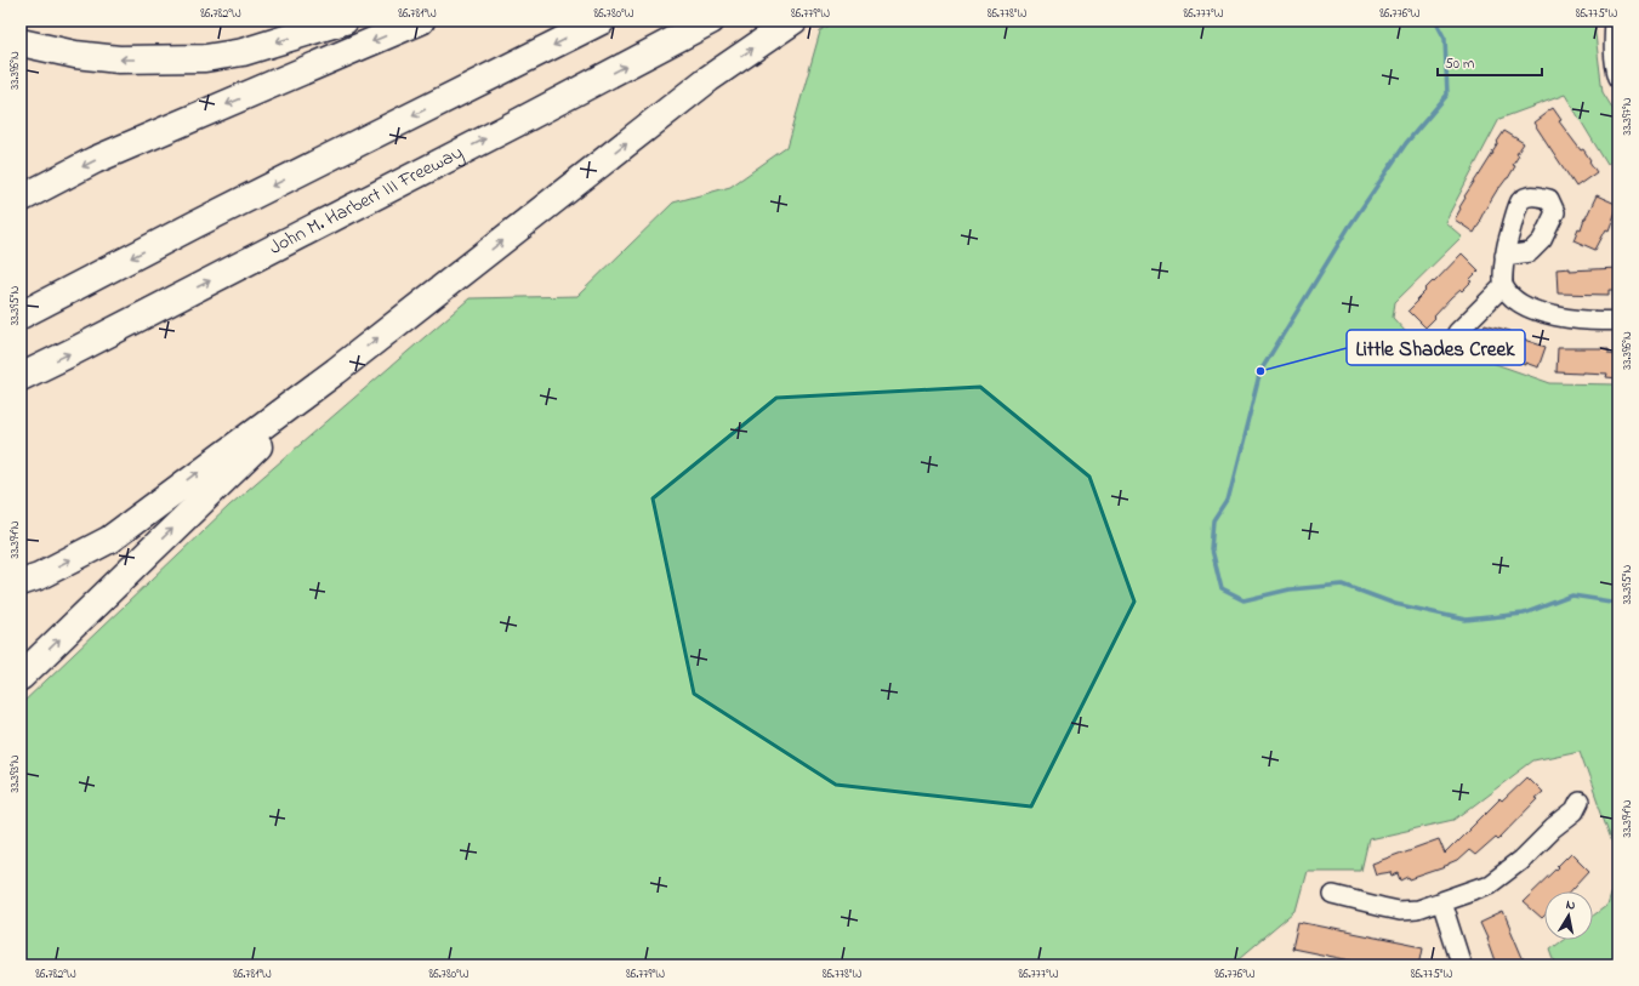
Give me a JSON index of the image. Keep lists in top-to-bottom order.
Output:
{
  "streets": {
    "highway": ["John M. Harbert III Freeway"]
  },
  "places": ["Little Shades Creek"],
  "scale_bar": "50 m",
  "north": "top",
  "coordinates": [
    "86.782°W",
    "86.781°W",
    "86.780°W",
    "86.779°W",
    "86.778°W",
    "86.777°W",
    "86.776°W",
    "86.775°W",
    "33.396°N",
    "33.397°N",
    "33.395°N",
    "33.394°N",
    "33.393°N"
  ]
}
